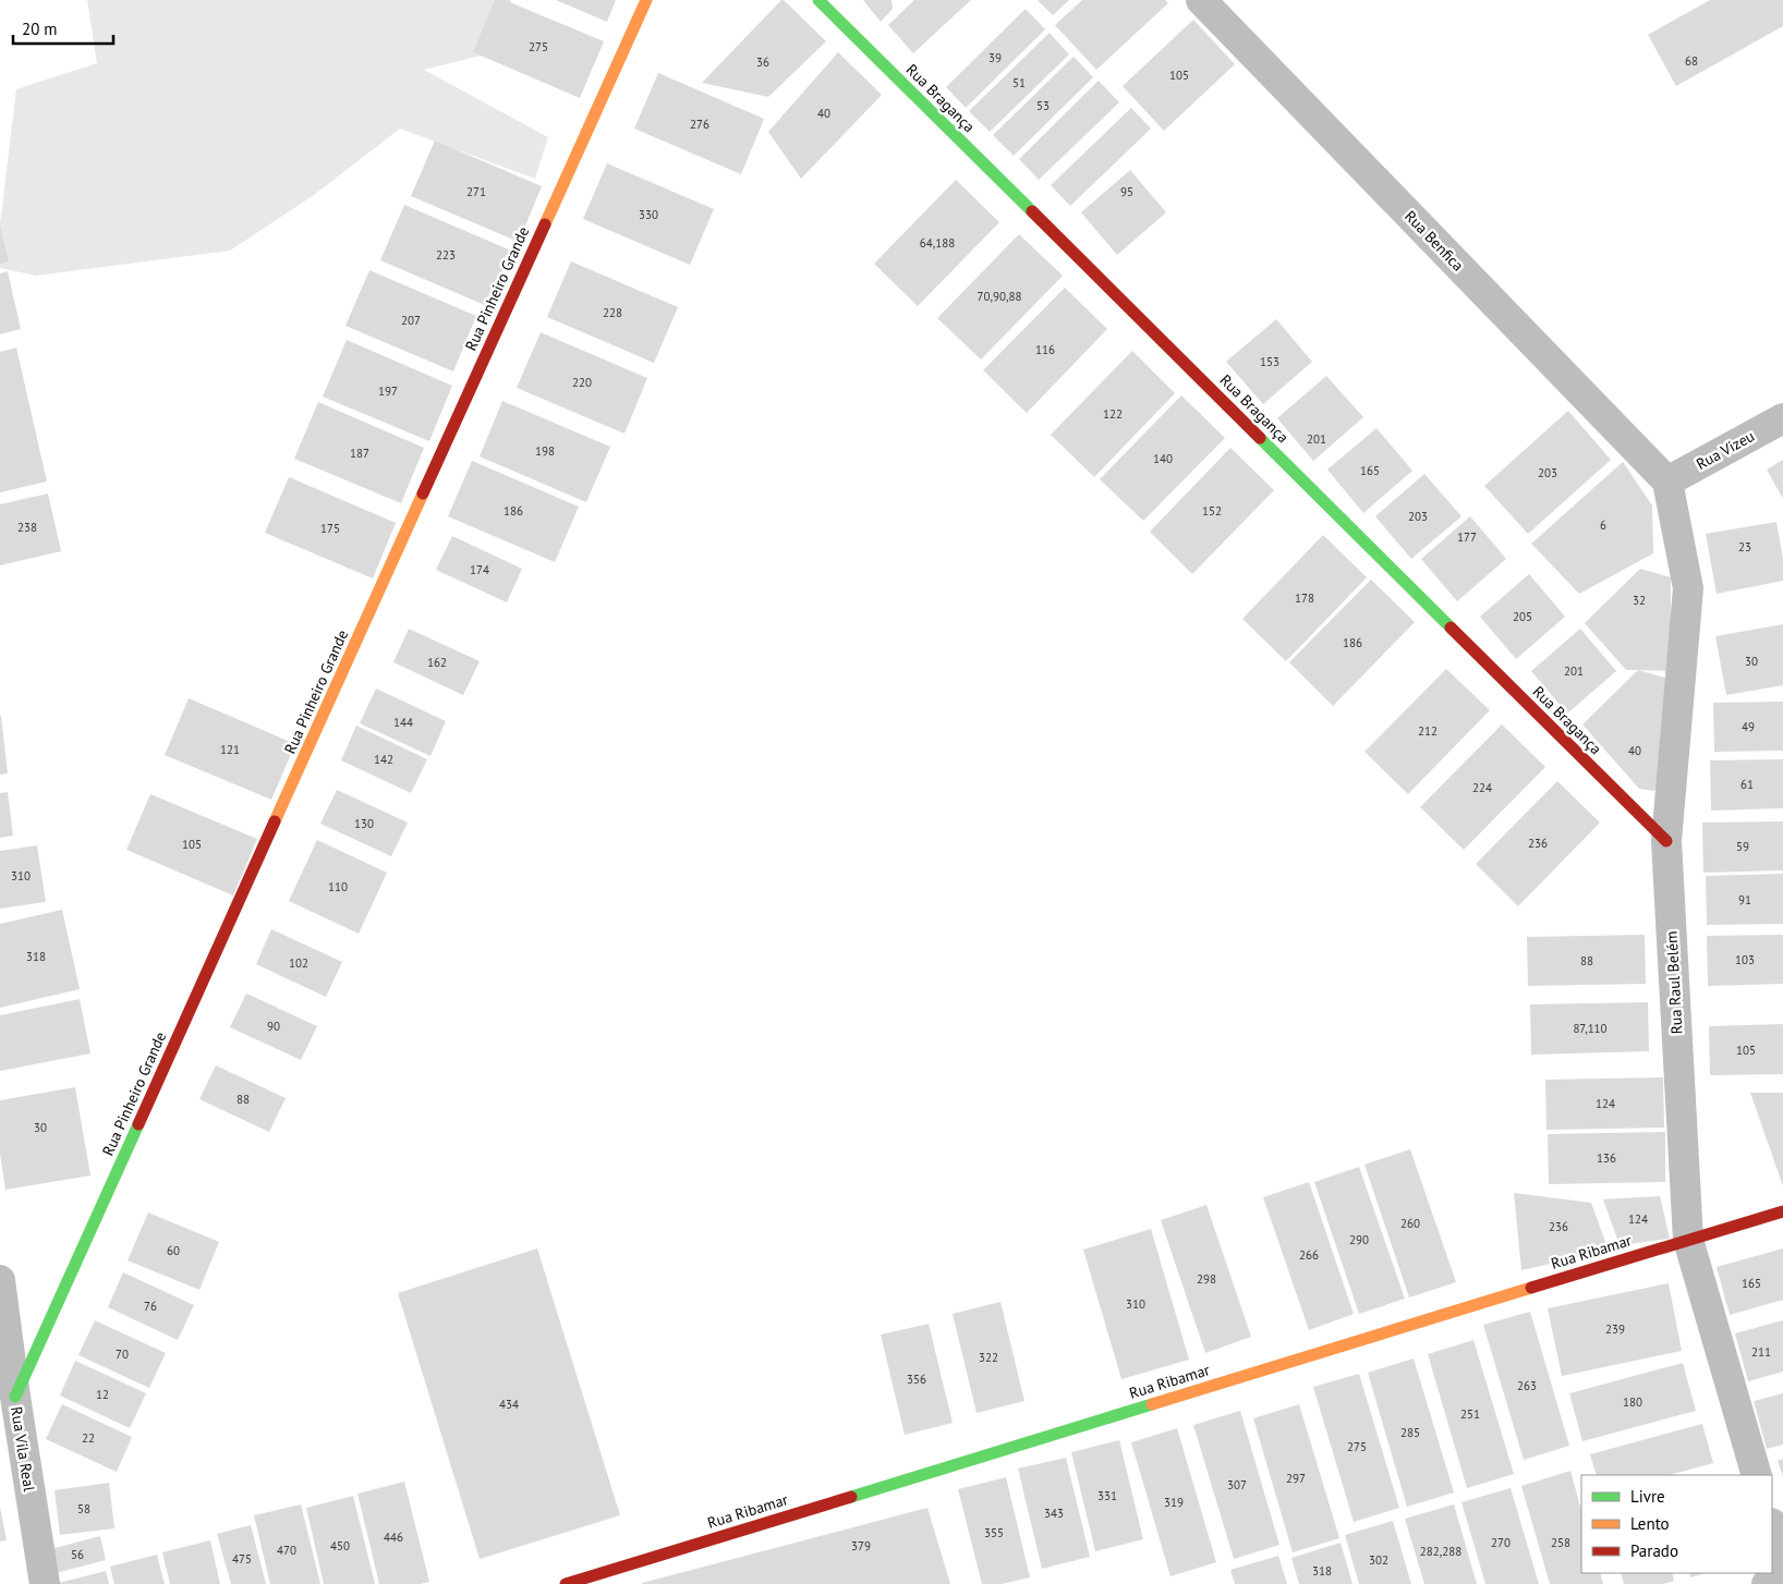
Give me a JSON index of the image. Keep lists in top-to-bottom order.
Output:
{
  "streets": {
    "street": [
      "Rua Bragança",
      "Rua Benfica",
      "Rua Pinheiro Grande",
      "Rua Vizeu",
      "Rua Raul Belém",
      "Rua Ribamar",
      "Rua Vila Real"
    ]
  },
  "crossings": [
    ["Rua Bragança", "Rua Raul Belém"],
    ["Rua Benfica", "Rua Vizeu"],
    ["Rua Benfica", "Rua Raul Belém"],
    ["Rua Pinheiro Grande", "Rua Vila Real"],
    ["Rua Vizeu", "Rua Raul Belém"],
    ["Rua Raul Belém", "Rua Ribamar"]
  ],
  "house_numbers": [
    "275",
    "39",
    "68",
    "36",
    "105",
    "51",
    "53",
    "40",
    "276",
    "271",
    "95",
    "330",
    "64,188",
    "223",
    "70,90,88",
    "228",
    "207",
    "116",
    "153",
    "220",
    "197",
    "122",
    "201",
    "198",
    "187",
    "140",
    "165",
    "203",
    "186",
    "152",
    "203",
    "6",
    "238",
    "175",
    "177",
    "23",
    "174",
    "178",
    "32",
    "205",
    "186",
    "30",
    "162",
    "201",
    "144",
    "49",
    "212",
    "121",
    "40",
    "142",
    "61",
    "224",
    "130",
    "236",
    "105",
    "59",
    "310",
    "110",
    "91",
    "318",
    "103",
    "88",
    "102",
    "90",
    "87,110",
    "105",
    "88",
    "124",
    "30",
    "136",
    "124",
    "260",
    "236",
    "290",
    "60",
    "266",
    "298",
    "165",
    "310",
    "76",
    "239",
    "211",
    "70",
    "322",
    "356",
    "263",
    "12",
    "180",
    "434",
    "251",
    "285",
    "22",
    "275",
    "297",
    "307",
    "331",
    "319",
    "58",
    "343",
    "355",
    "446",
    "270",
    "258",
    "450",
    "379",
    "470",
    "282,288",
    "56",
    "475",
    "302",
    "318"
  ],
  "legend": ["Livre", "Lento", "Parado"],
  "scale_bar": "20 m"
}
